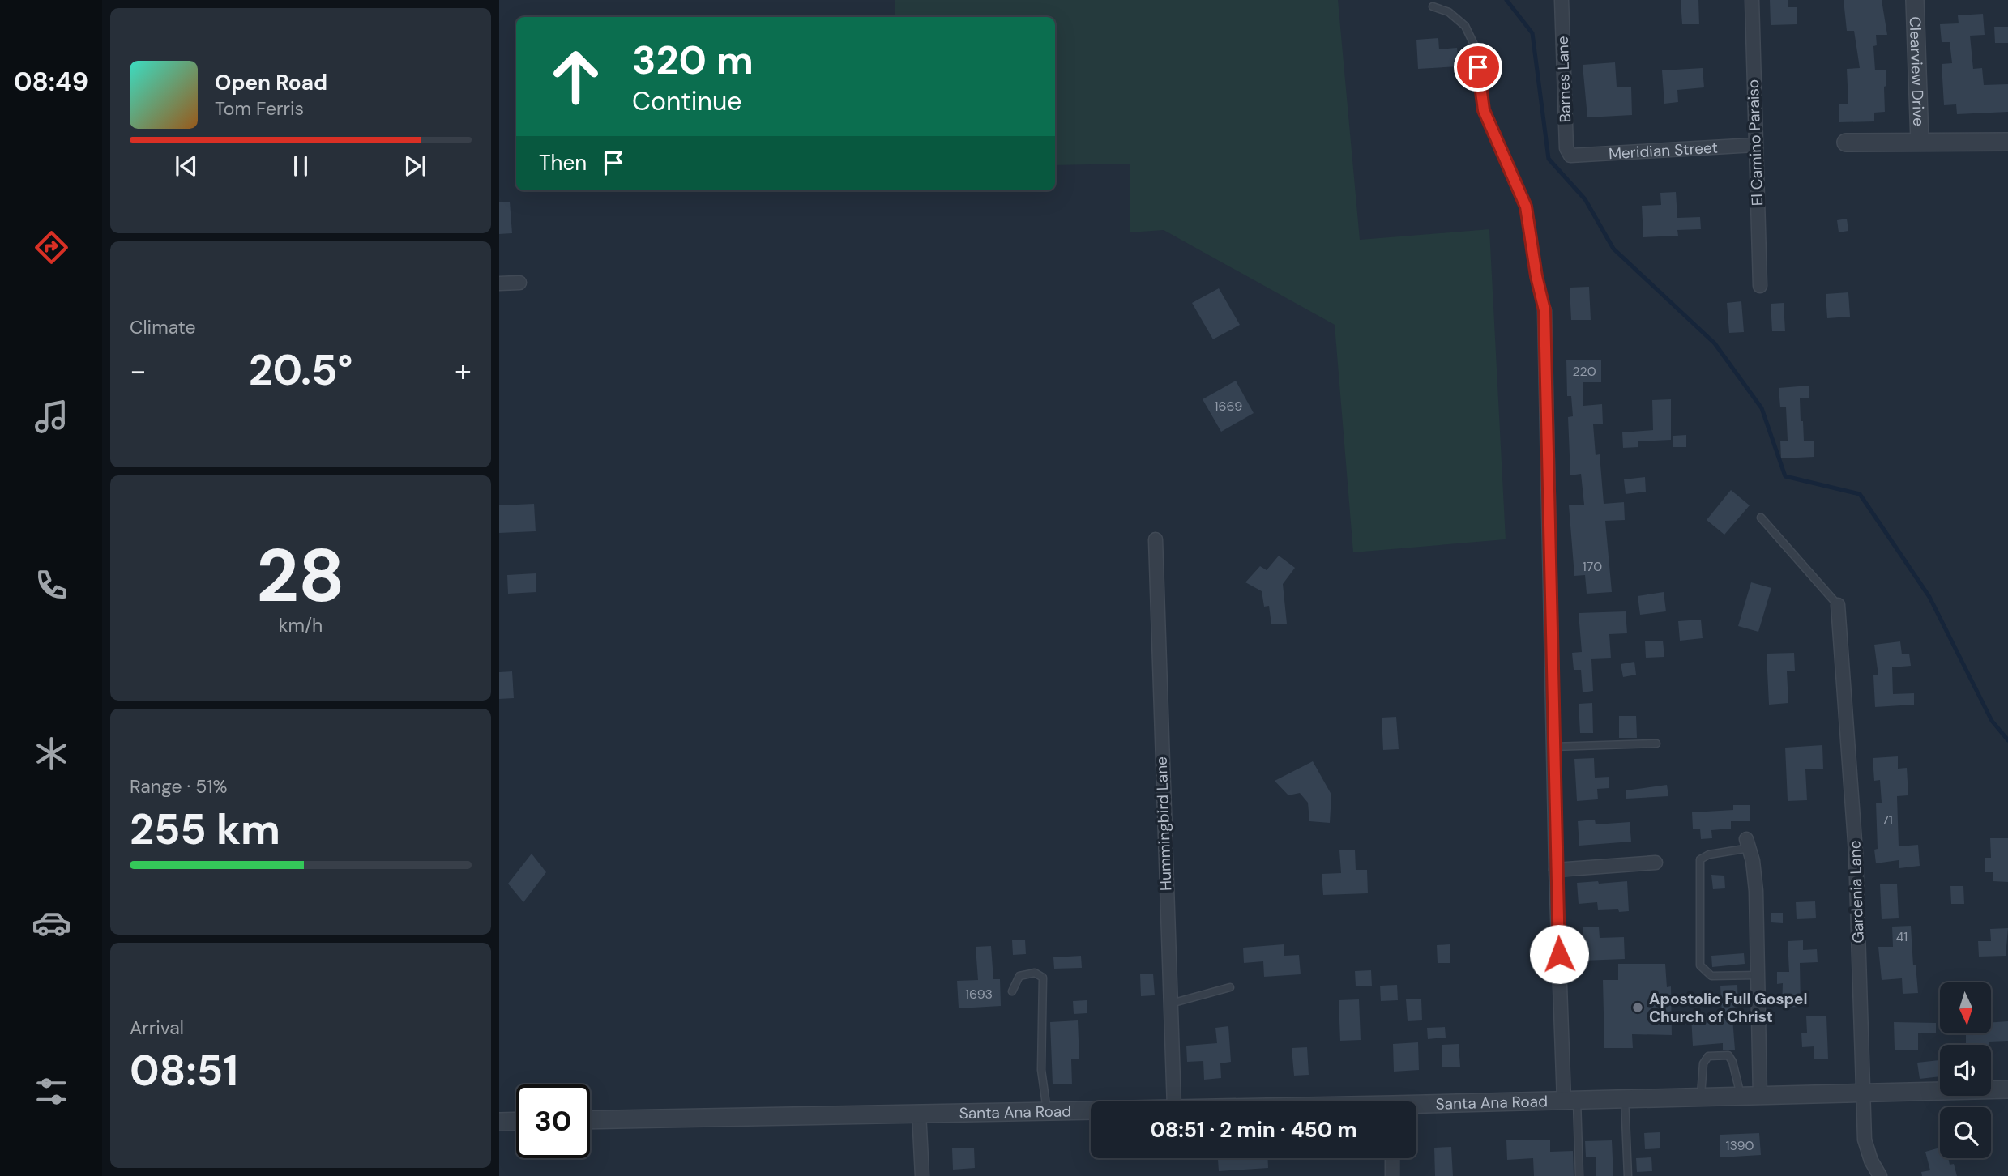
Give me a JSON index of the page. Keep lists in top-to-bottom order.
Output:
{
  "streets": {
    "street": [
      "Clearview Drive",
      "Barnes Lane",
      "El Camino Paraiso",
      "Meridian Street",
      "Hummingbird Lane",
      "Gardenia Lane",
      "Santa Ana Road"
    ]
  },
  "crossings": [
    ["Barnes Lane", "Meridian Street"],
    ["El Camino Paraiso", "Meridian Street"],
    ["Gardenia Lane", "Santa Ana Road"]
  ],
  "places": ["Apostolic Full Gospel Church of Christ"],
  "house_numbers": [
    "220",
    "1669",
    "170",
    "71",
    "41",
    "1693",
    "1390"
  ],
  "north": "bottom",
  "page": {
    "tabs": "08:49",
    "turn": ["320 m", "Continue"],
    "song": ["Open Road", "Tom Ferris"],
    "then": "Then",
    "tile": [
      "Climate",
      ["28", "km/h"],
      ["Range · 51%", "255 km"],
      ["Arrival", "08:51"]
    ],
    "heat": ["−", "20.5°", "+"],
    "limit": "30",
    "trip": "08:51 · 2 min · 450 m"
  }
}
